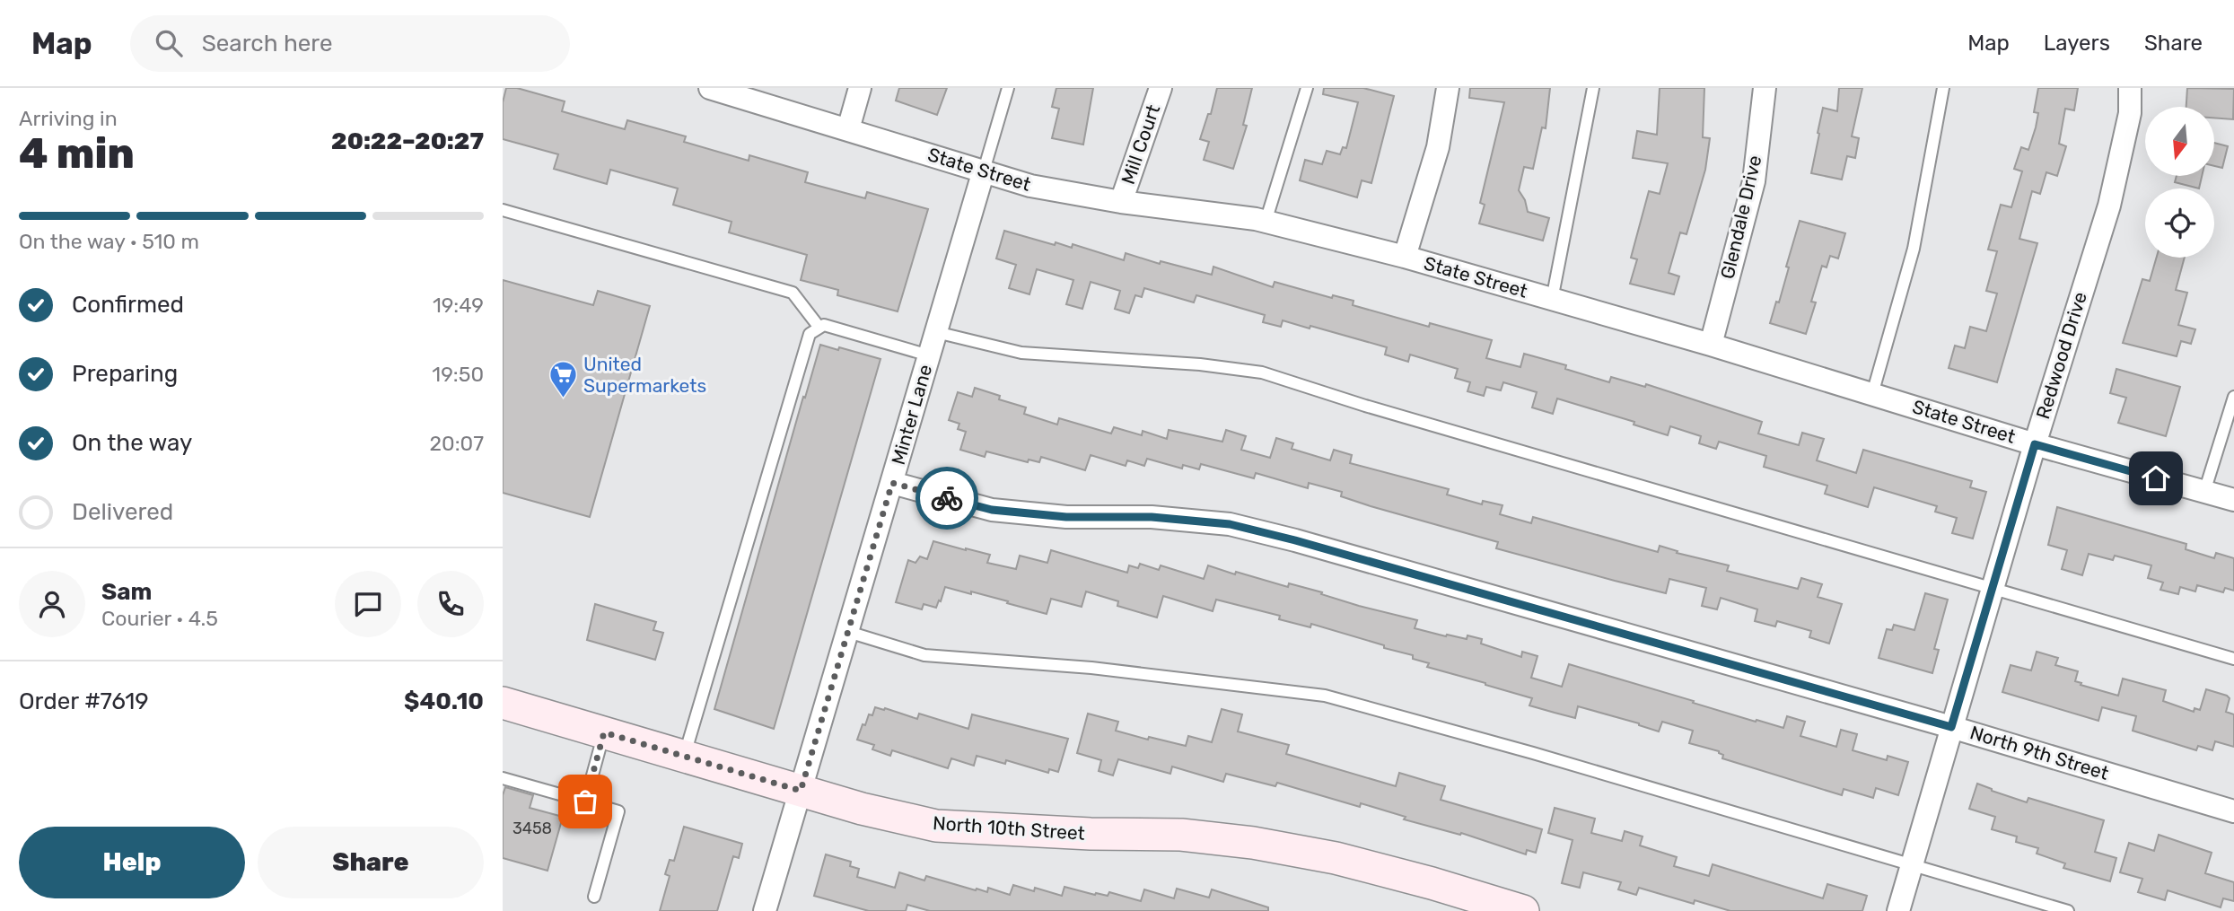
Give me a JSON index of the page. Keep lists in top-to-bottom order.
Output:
{
  "streets": {
    "main road": ["North 10th Street"],
    "street": [
      "Mill Court",
      "State Street",
      "Glendale Drive",
      "Redwood Drive",
      "Minter Lane",
      "North 9th Street"
    ]
  },
  "crossings": [
    ["Mill Court", "State Street"],
    ["State Street", "Glendale Drive"],
    ["State Street", "Redwood Drive"],
    ["State Street", "Minter Lane"],
    ["Redwood Drive", "North 9th Street"],
    ["Minter Lane", "North 9th Street"],
    ["Minter Lane", "North 10th Street"]
  ],
  "places": {
    "supermarket": ["United Supermarkets"]
  },
  "house_numbers": ["3458"],
  "north": "bottom",
  "page": {
    "header": "Map",
    "search": "Search here",
    "nav": ["Map", "Layers", "Share"],
    "heading": ["4 min", "Arriving in", "20:22–20:27"],
    "panel": [
      "Sam",
      "Courier · 4.5",
      "Order #7619",
      "$40.10"
    ],
    "bar": "On the way · 510 m",
    "list": [
      ["Confirmed", "19:49"],
      ["Preparing", "19:50"],
      ["On the way", "20:07"],
      "Delivered"
    ],
    "buttons": ["Help", "Share"]
  }
}
